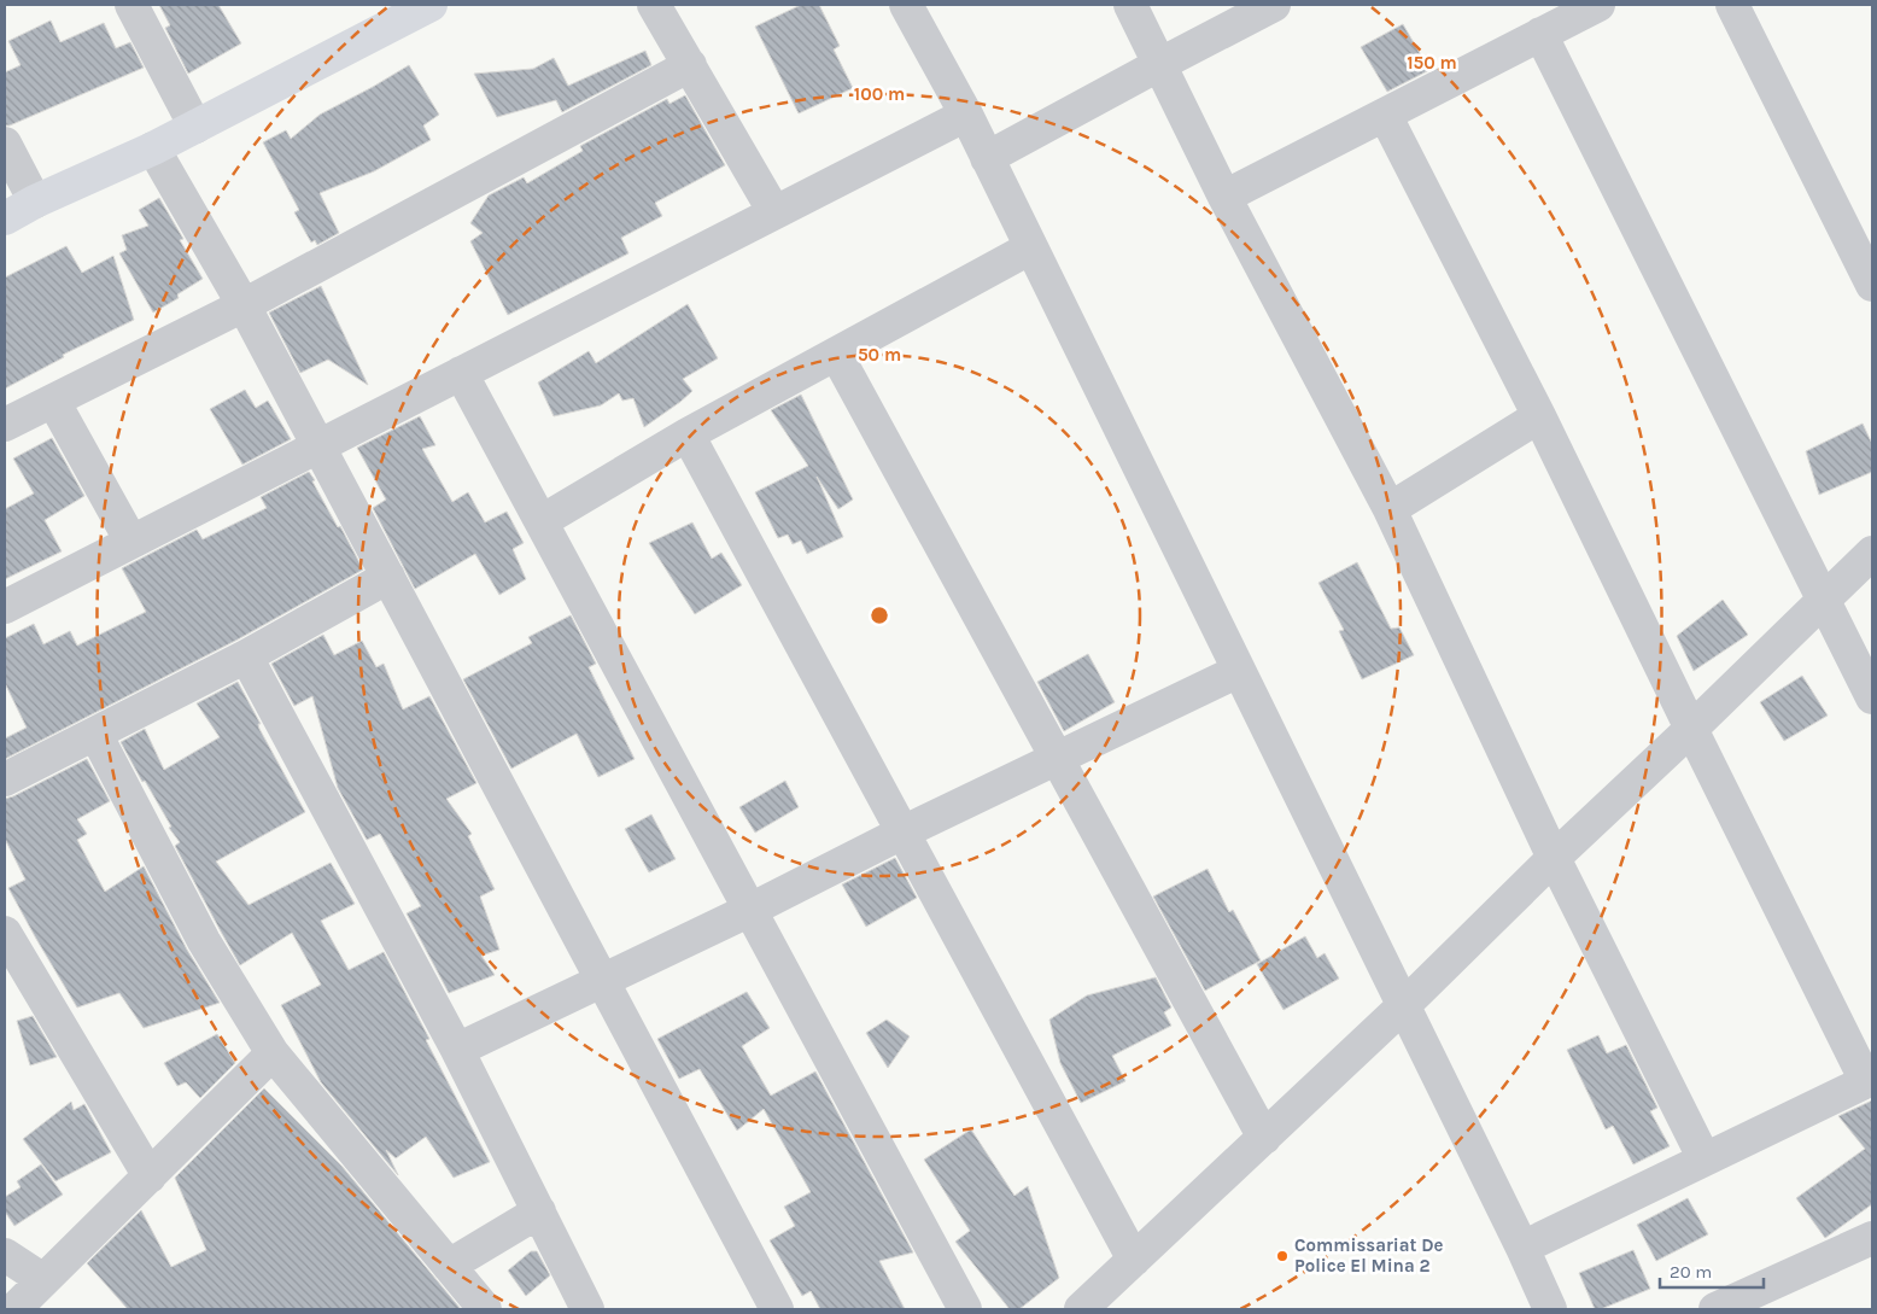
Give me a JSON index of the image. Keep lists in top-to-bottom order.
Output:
{
  "places": ["Commissariat De Police El Mina 2"],
  "scale_bar": "20 m",
  "rings": ["150 m", "100 m", "50 m"]
}
